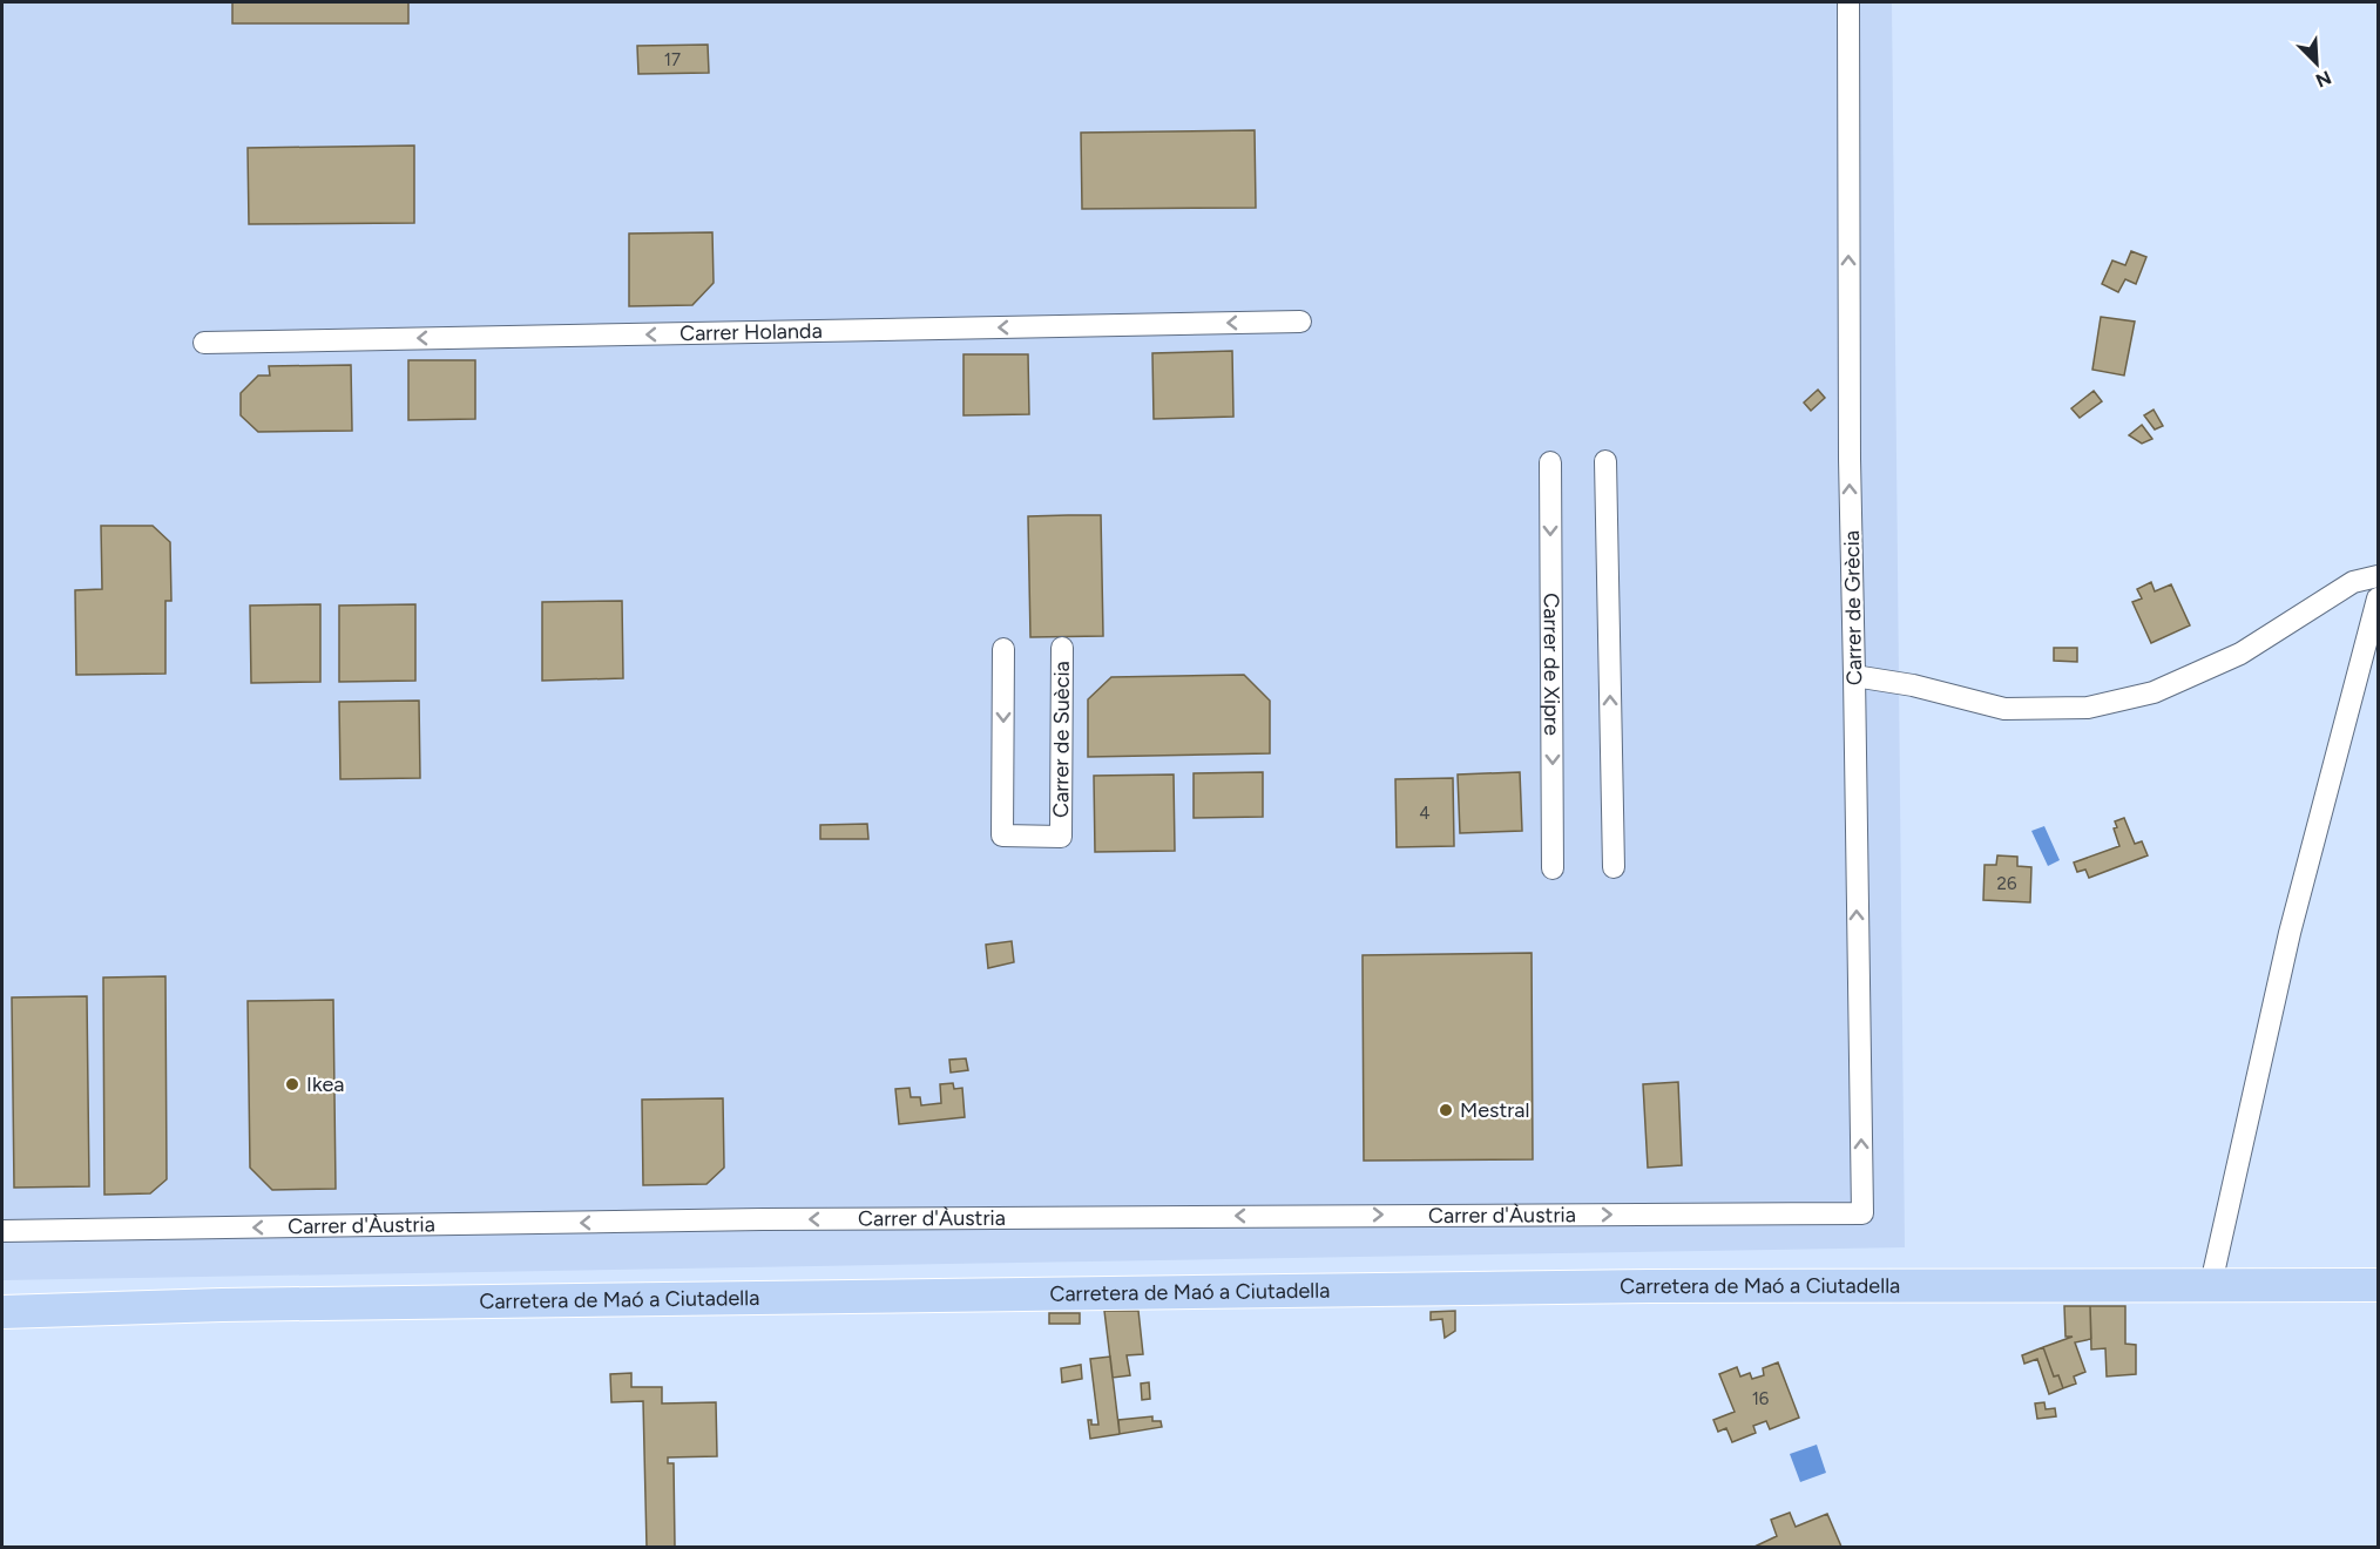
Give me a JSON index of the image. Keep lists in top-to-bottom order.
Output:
{
  "streets": {
    "main road": ["Carretera de Maó a Ciutadella"],
    "street": [
      "Carrer Holanda",
      "Carrer de Grècia",
      "Carrer de Xipre",
      "Carrer de Suècia",
      "Carrer d'Àustria"
    ]
  },
  "crossings": [
    ["Carrer de Grècia", "Carrer d'Àustria"]
  ],
  "one_way": ["Carrer Holanda", "Carrer de Grècia"],
  "places": ["Ikea", "Mestral"],
  "house_numbers": [
    "17",
    "4",
    "26",
    "16"
  ],
  "north": "bottom right"
}
